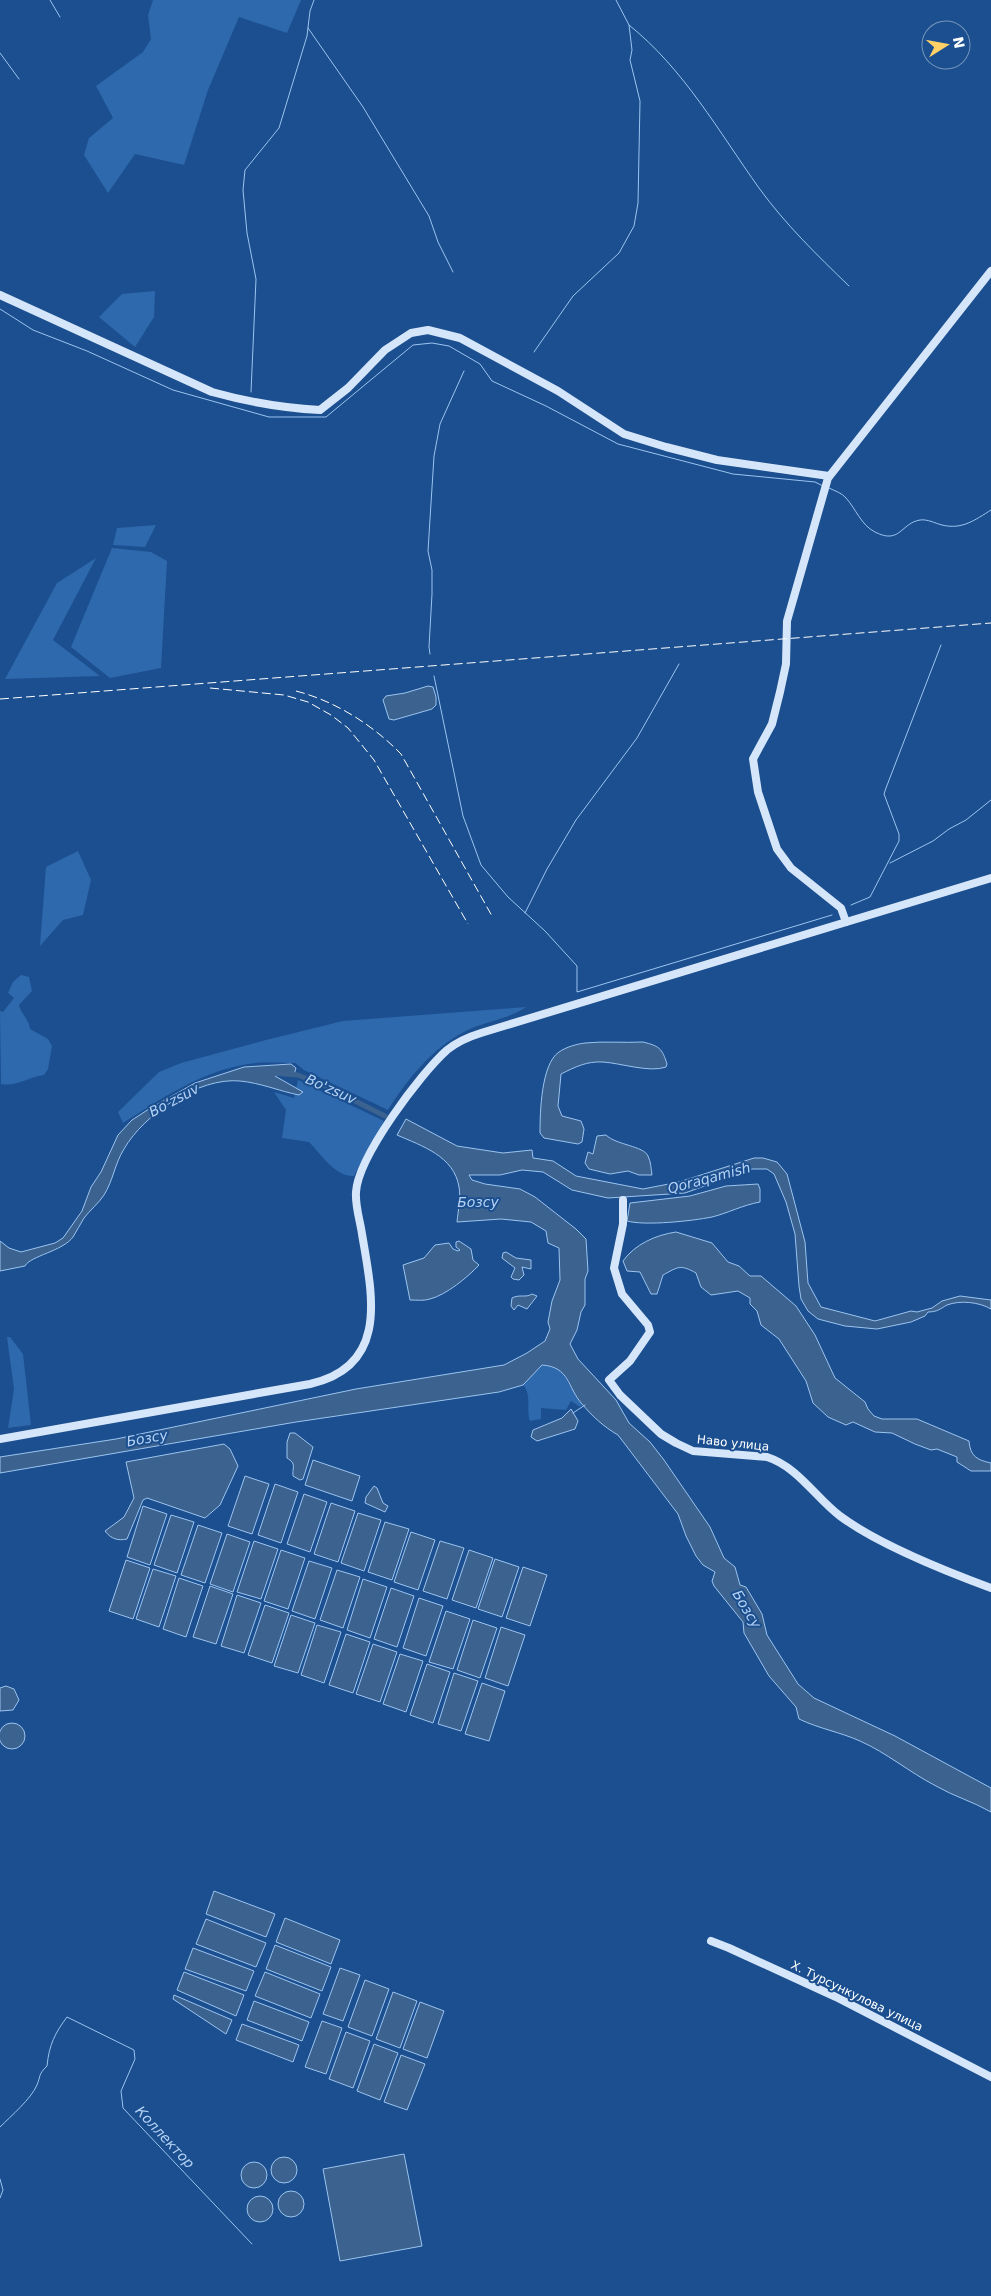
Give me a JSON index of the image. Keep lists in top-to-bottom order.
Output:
{
  "streets": {
    "main road": ["Наво улица", "Х. Турсункулова улица"]
  },
  "water": [
    "Bo'zsuv",
    "Boʻzsuv",
    "Qoraqamish",
    "Бозсу",
    "Коллектор"
  ],
  "north": "right"
}
